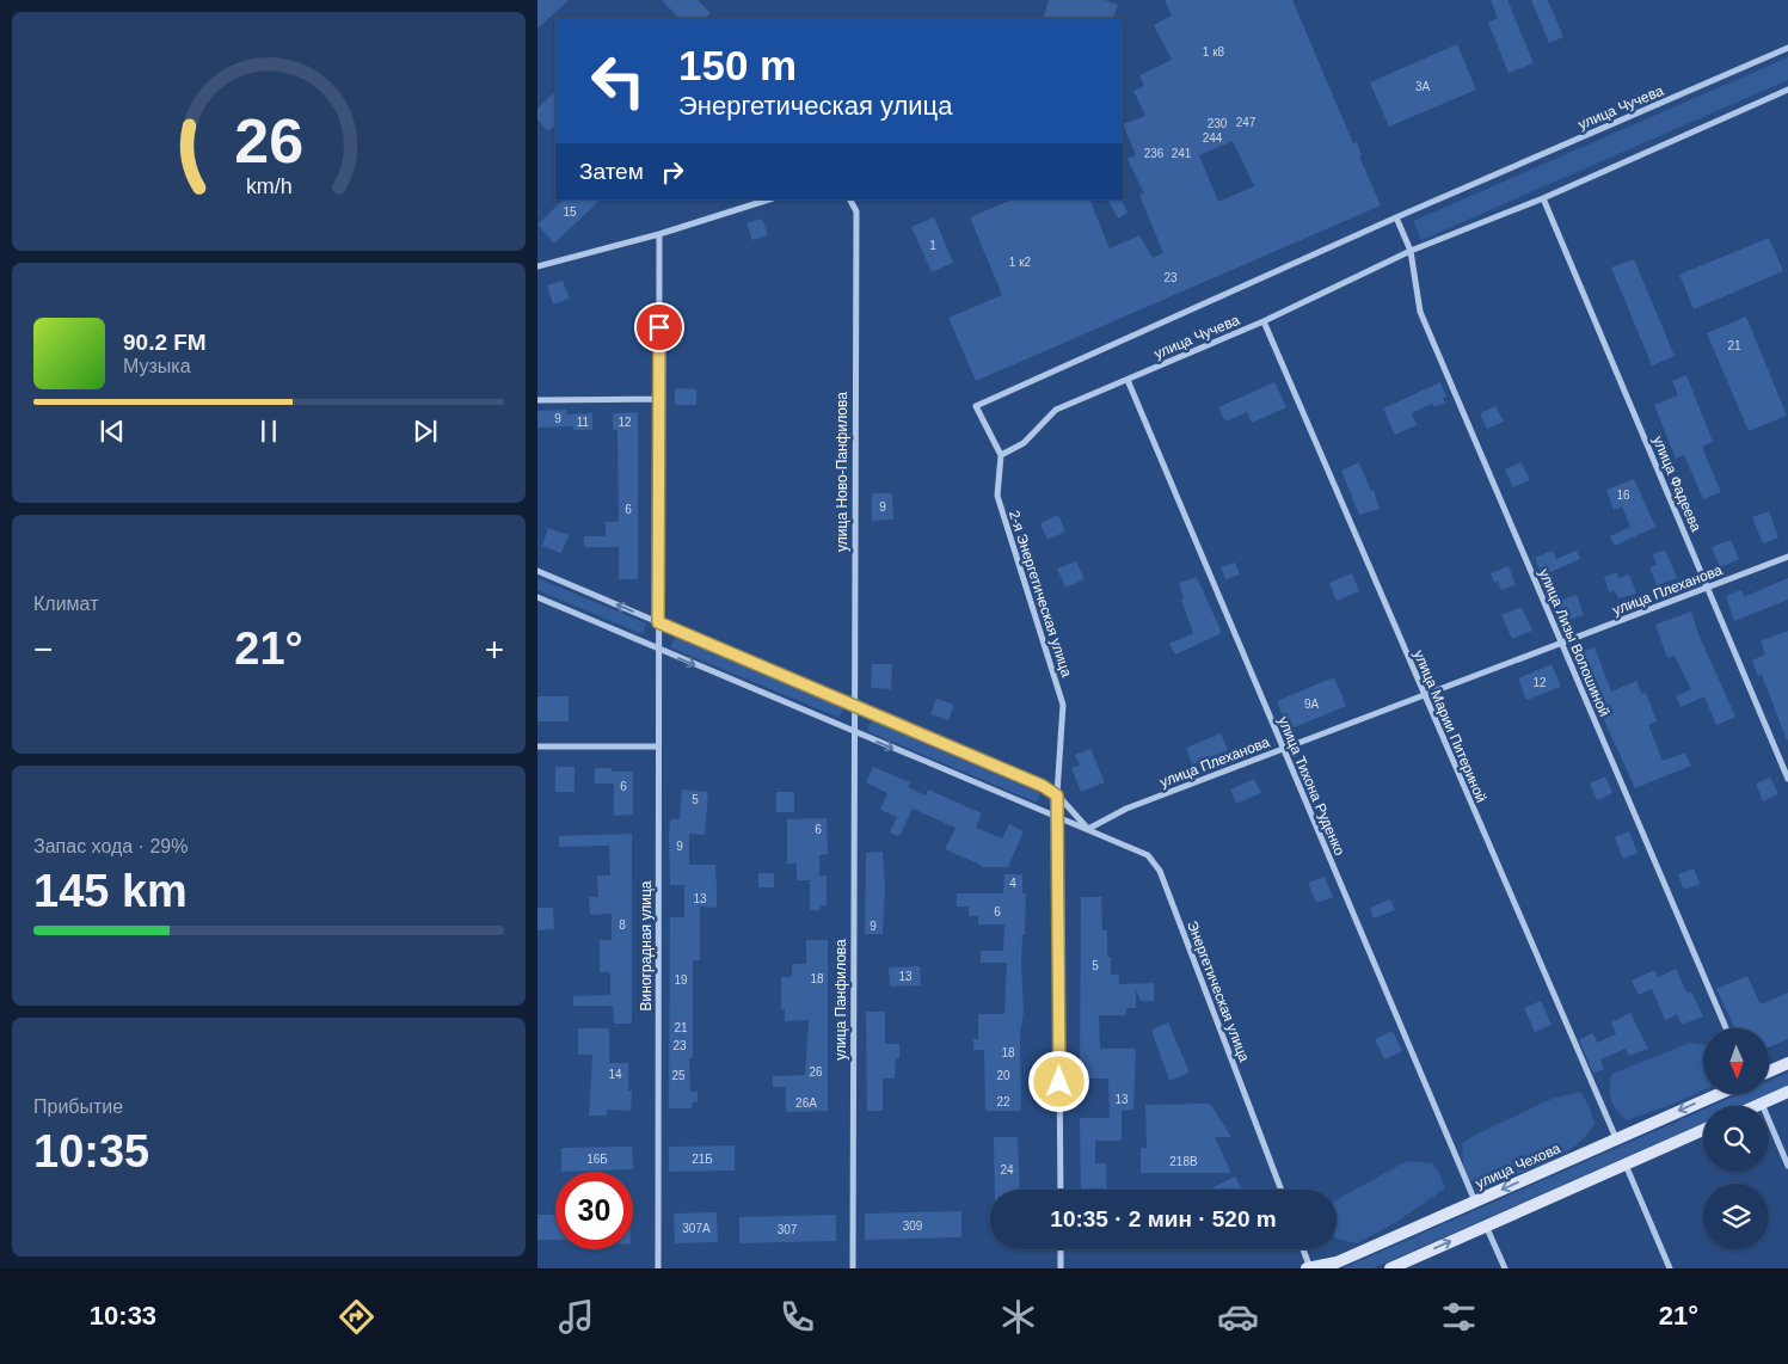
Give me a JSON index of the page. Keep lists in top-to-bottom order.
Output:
{
  "streets": {
    "main road": ["улица Чехова"],
    "street": [
      "улица Чучева",
      "улица Ново-Панфилова",
      "улица Фадеева",
      "улица Плеханова",
      "2-я Энергетическая улица",
      "улица Лизы Волошиной",
      "улица Марии Питериной",
      "улица Тихона Руденко",
      "Виноградная улица",
      "Энергетическая улица",
      "улица Панфилова"
    ]
  },
  "crossings": [
    ["улица Чучева", "улица Фадеева"],
    ["улица Чучева", "2-я Энергетическая улица"],
    ["улица Чучева", "улица Лизы Волошиной"],
    ["улица Чучева", "улица Марии Питериной"],
    ["улица Чучева", "улица Тихона Руденко"],
    ["улица Ново-Панфилова", "Энергетическая улица"],
    ["улица Ново-Панфилова", "улица Панфилова"],
    ["улица Фадеева", "улица Плеханова"],
    ["улица Плеханова", "улица Лизы Волошиной"],
    ["улица Плеханова", "улица Марии Питериной"],
    ["улица Плеханова", "улица Тихона Руденко"],
    ["улица Плеханова", "Энергетическая улица"],
    ["2-я Энергетическая улица", "Энергетическая улица"],
    ["улица Марии Питериной", "улица Чехова"],
    ["улица Тихона Руденко", "улица Чехова"],
    ["Виноградная улица", "Энергетическая улица"],
    ["Энергетическая улица", "улица Панфилова"]
  ],
  "house_numbers": [
    "1 к8",
    "3А",
    "247",
    "230",
    "244",
    "236",
    "241",
    "15",
    "1",
    "1 к2",
    "23",
    "21",
    "9",
    "11",
    "12",
    "16",
    "9",
    "6",
    "12",
    "9А",
    "6",
    "5",
    "6",
    "9",
    "4",
    "13",
    "6",
    "8",
    "9",
    "5",
    "13",
    "18",
    "19",
    "21",
    "23",
    "18",
    "26",
    "14",
    "25",
    "20",
    "13",
    "22",
    "26А",
    "16Б",
    "21Б",
    "218В",
    "24",
    "309",
    "307А",
    "307"
  ],
  "north": "bottom",
  "page": {
    "turn": ["150 m", "Энергетическая улица"],
    "then": "Затем",
    "song": ["90.2 FM", "Музыка"],
    "tile": [
      "Климат",
      ["Запас хода · 29%", "145 km"],
      ["Прибытие", "10:35"]
    ],
    "heat": ["−", "21°", "+"],
    "limit": "30",
    "trip": "10:35 · 2 мин · 520 m",
    "tabs": ["10:33", "21°"],
    "gauge": ["26", "km/h"]
  }
}
